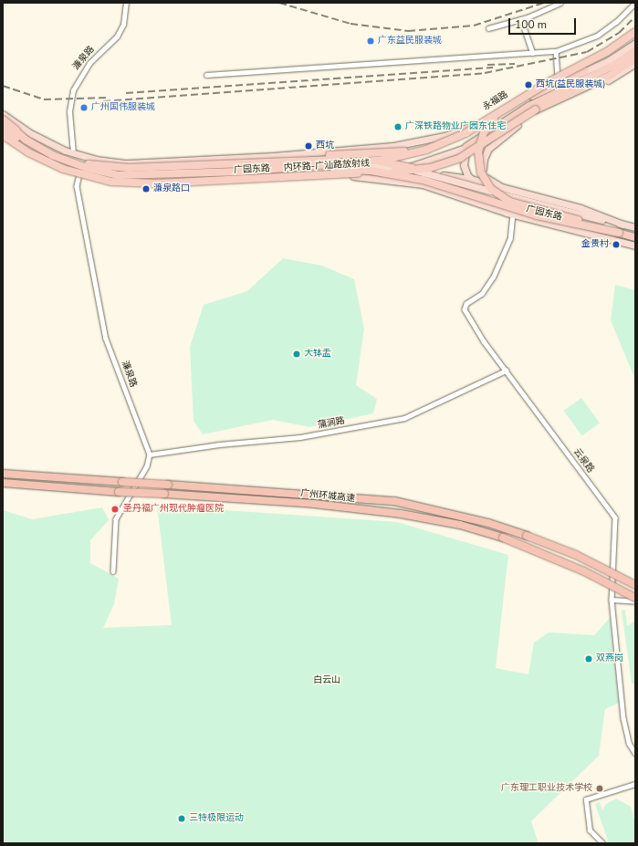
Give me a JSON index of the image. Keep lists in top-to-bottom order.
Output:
{
  "streets": {
    "highway": ["内环路-广汕路放射线", "广州环城高速"],
    "main road": ["永福路", "广园东路"],
    "street": ["濂泉路", "蒲涧路", "云泉路"]
  },
  "crossings": [
    ["濂泉路", "广园东路"],
    ["濂泉路", "蒲涧路"],
    ["永福路", "广园东路"],
    ["内环路-广汕路放射线", "广园东路"],
    ["广园东路", "云泉路"],
    ["蒲涧路", "云泉路"]
  ],
  "parks": ["白云山"],
  "places": [
    "广东益民服装城",
    "西坑(益民服装城)",
    "广州国伟服装城",
    "广深铁路物业广园东住宅",
    "西坑",
    "濂泉路口",
    "金贵村",
    "大钵盂",
    "圣丹福广州现代肿瘤医院",
    "双燕岗",
    "广东理工职业技术学校",
    "三特极限运动"
  ],
  "scale_bar": "100 m"
}
